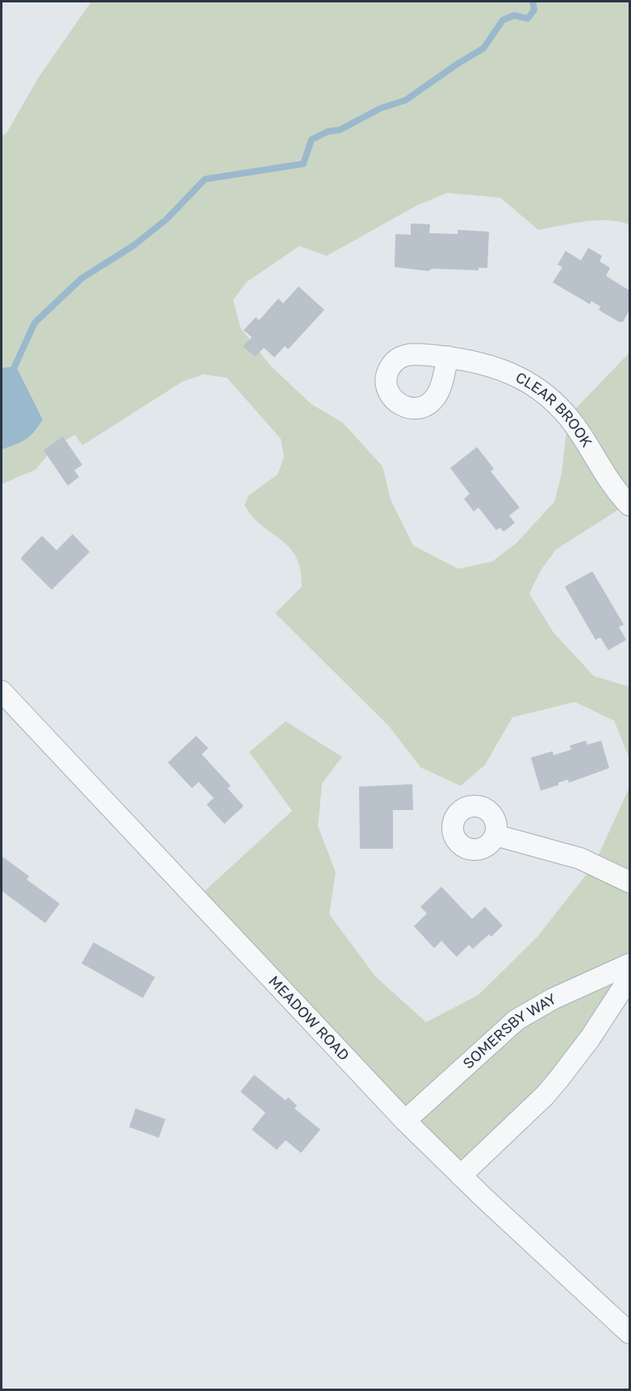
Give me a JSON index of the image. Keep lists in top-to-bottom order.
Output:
{
  "streets": {
    "street": ["CLEAR BROOK", "MEADOW ROAD", "SOMERSBY WAY"]
  },
  "crossings": [
    ["MEADOW ROAD", "SOMERSBY WAY"]
  ]
}
